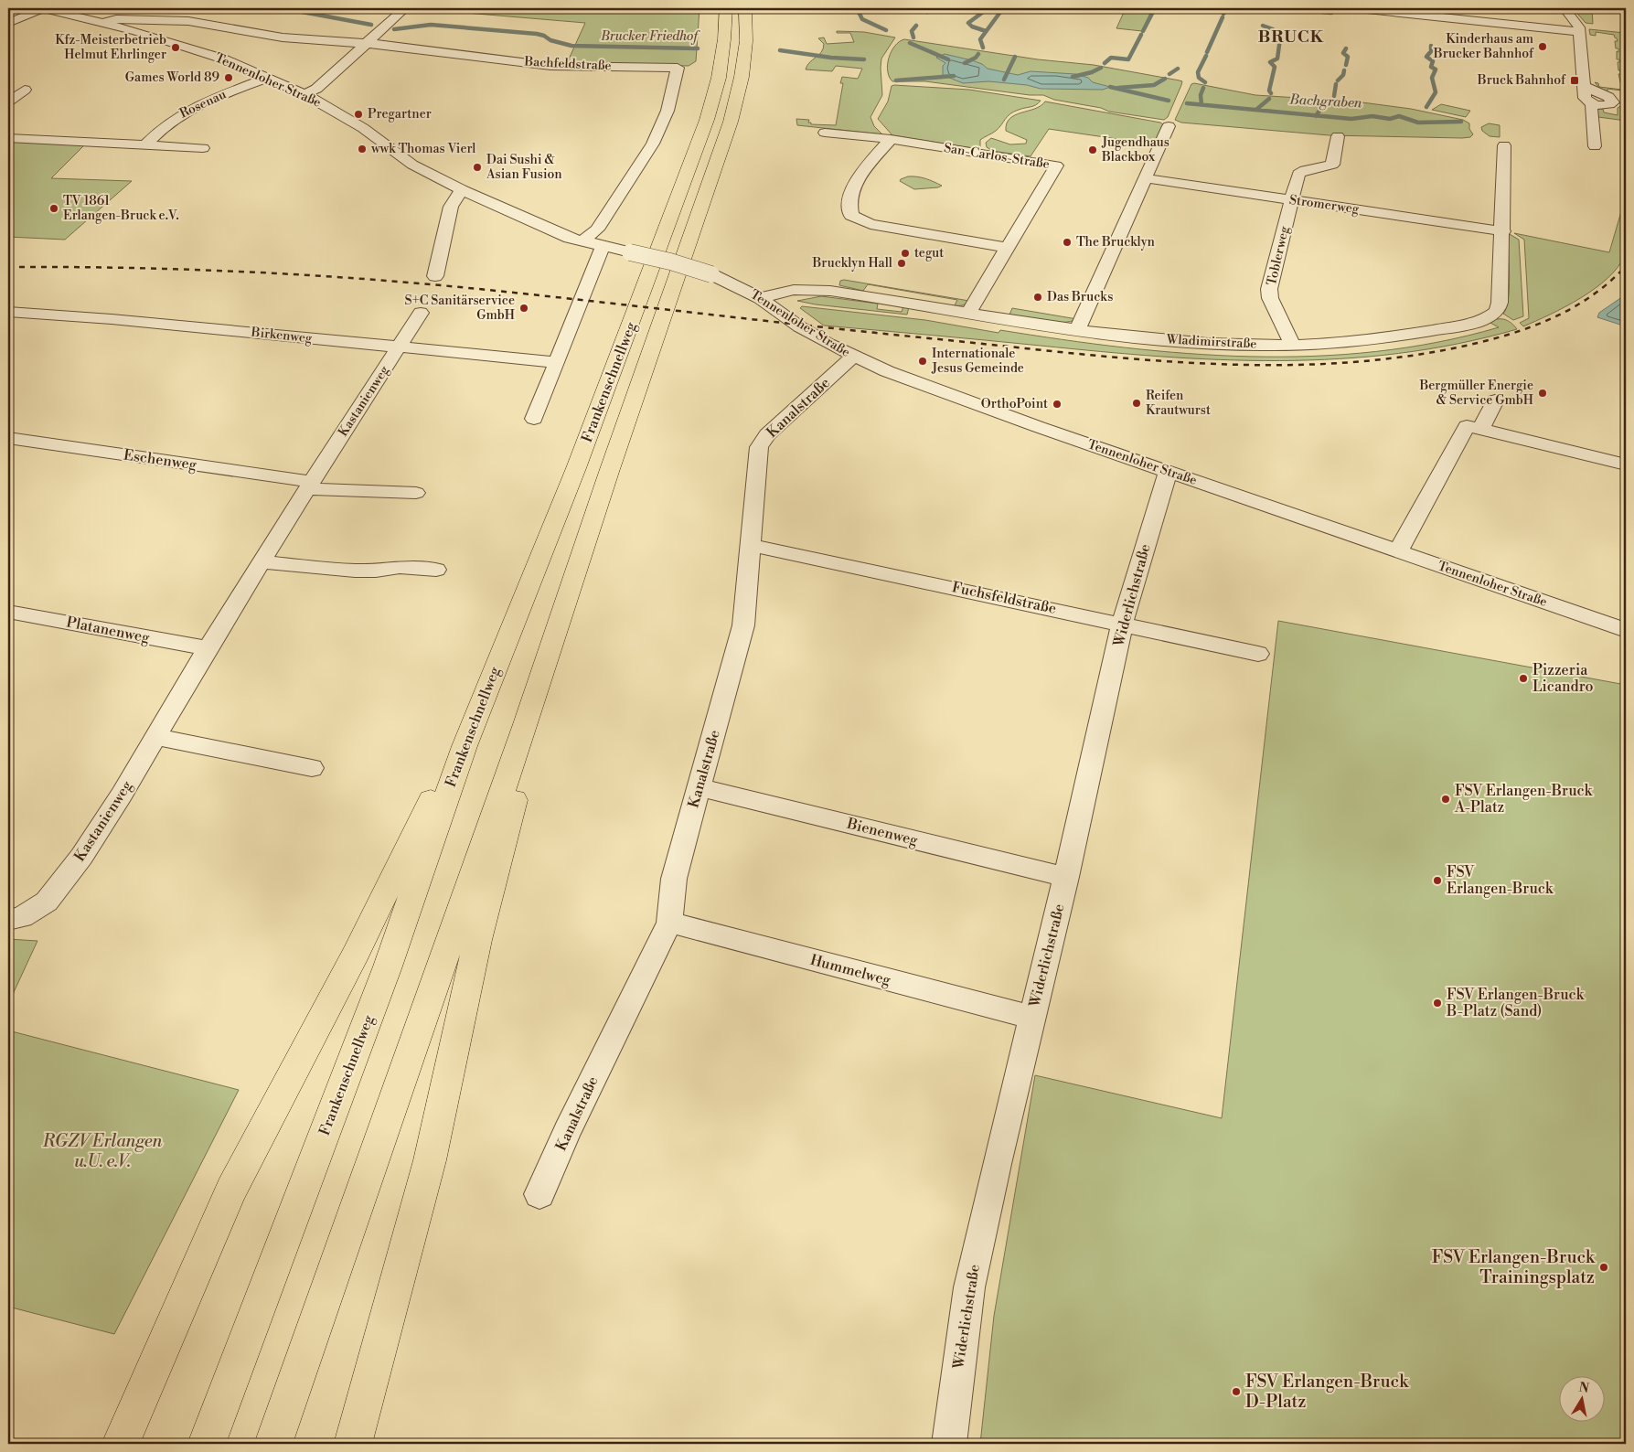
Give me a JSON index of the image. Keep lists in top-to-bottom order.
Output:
{
  "streets": {
    "highway": ["Frankenschnellweg"],
    "street": [
      "Bachfeldstraße",
      "Tennenloher Straße",
      "Rosenau",
      "San-Carlos-Straße",
      "Stromerweg",
      "Toblerweg",
      "Birkenweg",
      "Wladimirstraße",
      "Kastanienweg",
      "Kanalstraße",
      "Eschenweg",
      "Widerlichstraße",
      "Fuchsfeldstraße",
      "Platanenweg",
      "Bienenweg",
      "Hummelweg"
    ]
  },
  "crossings": [
    ["Bachfeldstraße", "Tennenloher Straße"],
    ["Tennenloher Straße", "Rosenau"],
    ["Tennenloher Straße", "Wladimirstraße"],
    ["Tennenloher Straße", "Kanalstraße"],
    ["Tennenloher Straße", "Widerlichstraße"],
    ["San-Carlos-Straße", "Wladimirstraße"],
    ["Stromerweg", "Toblerweg"],
    ["Stromerweg", "Wladimirstraße"],
    ["Toblerweg", "Wladimirstraße"],
    ["Birkenweg", "Kastanienweg"],
    ["Kastanienweg", "Eschenweg"],
    ["Kastanienweg", "Platanenweg"],
    ["Kanalstraße", "Fuchsfeldstraße"],
    ["Kanalstraße", "Bienenweg"],
    ["Kanalstraße", "Hummelweg"],
    ["Widerlichstraße", "Fuchsfeldstraße"],
    ["Widerlichstraße", "Bienenweg"],
    ["Widerlichstraße", "Hummelweg"]
  ],
  "districts": ["BRUCK"],
  "water": ["Bachgraben"],
  "parks": ["Brucker Friedhof", "RGZV Erlangen u.U. e.V."],
  "places": {
    "other": [
      "Kinderhaus am Brucker Bahnhof",
      "Kfz-Meisterbetrieb Helmut Ehrlinger",
      "Games World 89",
      "Pregartner",
      "wwk Thomas Vierl",
      "Jugendhaus Blackbox",
      "Dai Sushi & Asian Fusion",
      "TV 1861 Erlangen-Bruck e.V.",
      "The Brucklyn",
      "tegut",
      "Brucklyn Hall",
      "Das Brucks",
      "S+C Sanitärservice GmbH",
      "Internationale Jesus Gemeinde",
      "Bergmüller Energie & Service GmbH",
      "Reifen Krautwurst",
      "OrthoPoint",
      "Pizzeria Licandro",
      "FSV Erlangen-Bruck A-Platz",
      "FSV Erlangen-Bruck",
      "FSV Erlangen-Bruck B-Platz (Sand)",
      "FSV Erlangen-Bruck Trainingsplatz",
      "FSV Erlangen-Bruck D-Platz"
    ],
    "transit": ["Bruck Bahnhof"]
  },
  "north": "top"
}
